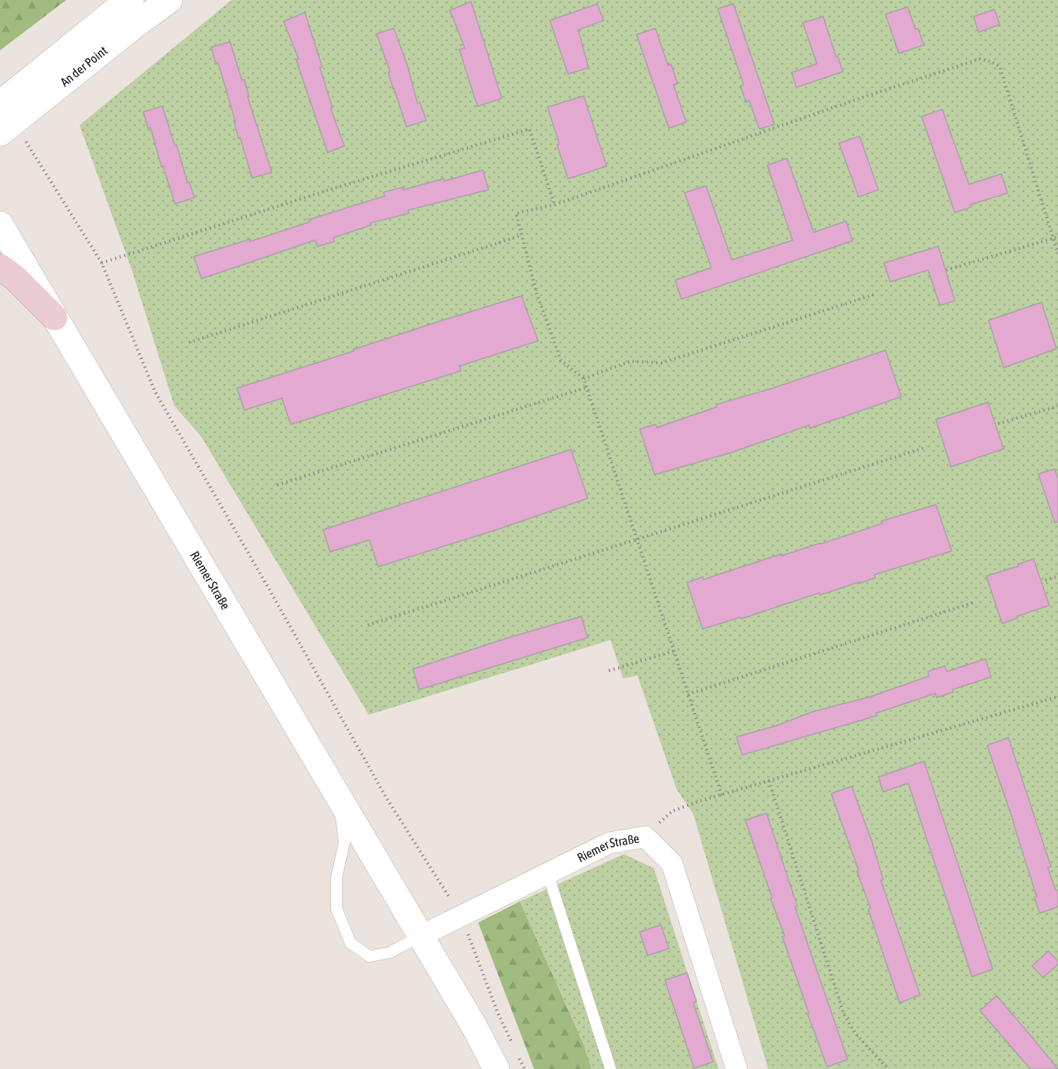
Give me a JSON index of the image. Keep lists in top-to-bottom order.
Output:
{
  "streets": {
    "street": ["An der Point", "Riemer Straße"]
  }
}
